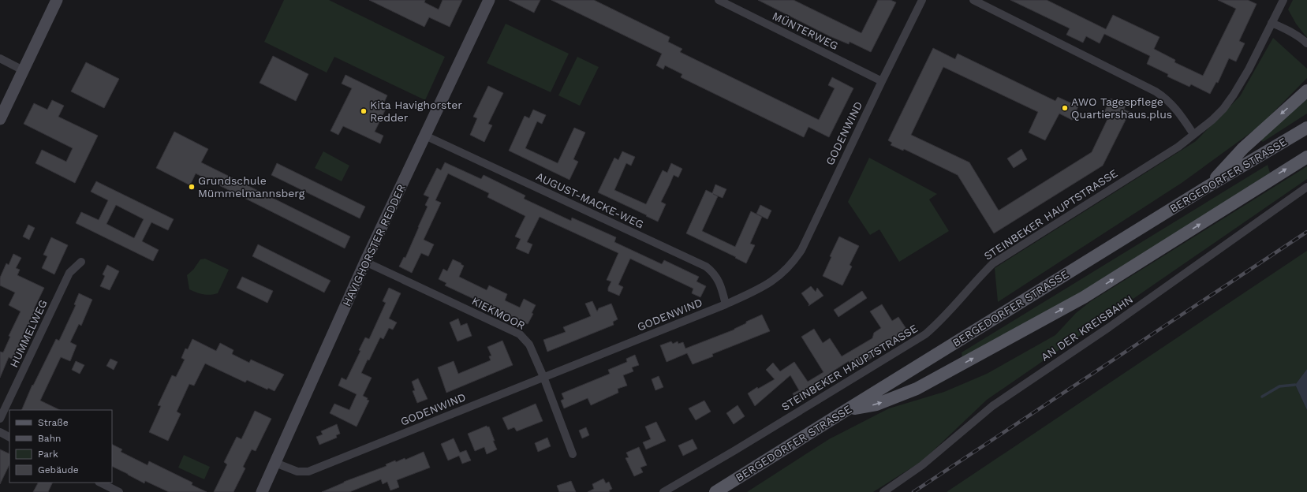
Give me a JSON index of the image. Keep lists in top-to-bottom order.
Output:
{
  "streets": {
    "main road": ["BERGEDORFER STRASSE"],
    "street": [
      "MÜNTERWEG",
      "GODENWIND",
      "AUGUST-MACKE-WEG",
      "STEINBEKER HAUPTSTRASSE",
      "HAVIGHORSTER REDDER",
      "KIEKMOOR",
      "AN DER KREISBAHN",
      "HUMMELWEG"
    ]
  },
  "crossings": [
    ["MÜNTERWEG", "GODENWIND"],
    ["GODENWIND", "AUGUST-MACKE-WEG"],
    ["GODENWIND", "HAVIGHORSTER REDDER"],
    ["GODENWIND", "KIEKMOOR"],
    ["AUGUST-MACKE-WEG", "HAVIGHORSTER REDDER"],
    ["HAVIGHORSTER REDDER", "KIEKMOOR"]
  ],
  "places": ["AWO Tagespflege Quartiershaus.plus", "Kita Havighorster Redder", "Grundschule Mümmelmannsberg"],
  "legend": [
    "Straße",
    "Bahn",
    "Park",
    "Gebäude"
  ]
}
